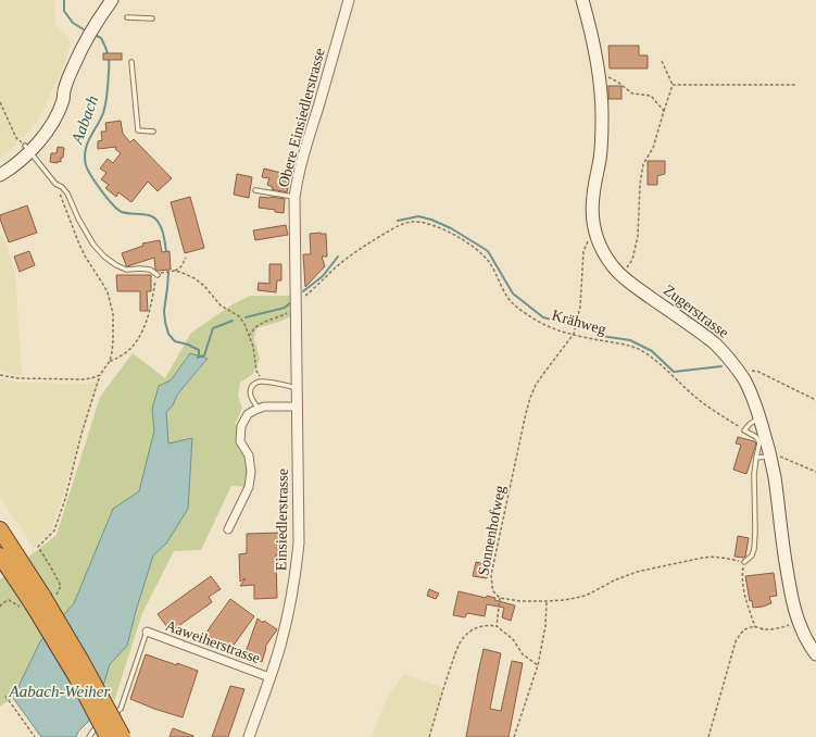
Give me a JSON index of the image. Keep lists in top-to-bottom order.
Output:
{
  "streets": {
    "main road": ["Zugerstrasse"],
    "street": ["Obere Einsiedlerstrasse", "Einsiedlerstrasse", "Aaweiherstrasse"],
    "path": ["Krähweg", "Sonnenhofweg"]
  },
  "crossings": [
    ["Obere Einsiedlerstrasse", "Einsiedlerstrasse"],
    ["Zugerstrasse", "Sonnenhofweg"],
    ["Krähweg", "Sonnenhofweg"],
    ["Einsiedlerstrasse", "Aaweiherstrasse"]
  ],
  "water": ["Aabach", "Aabach-Weiher"]
}
